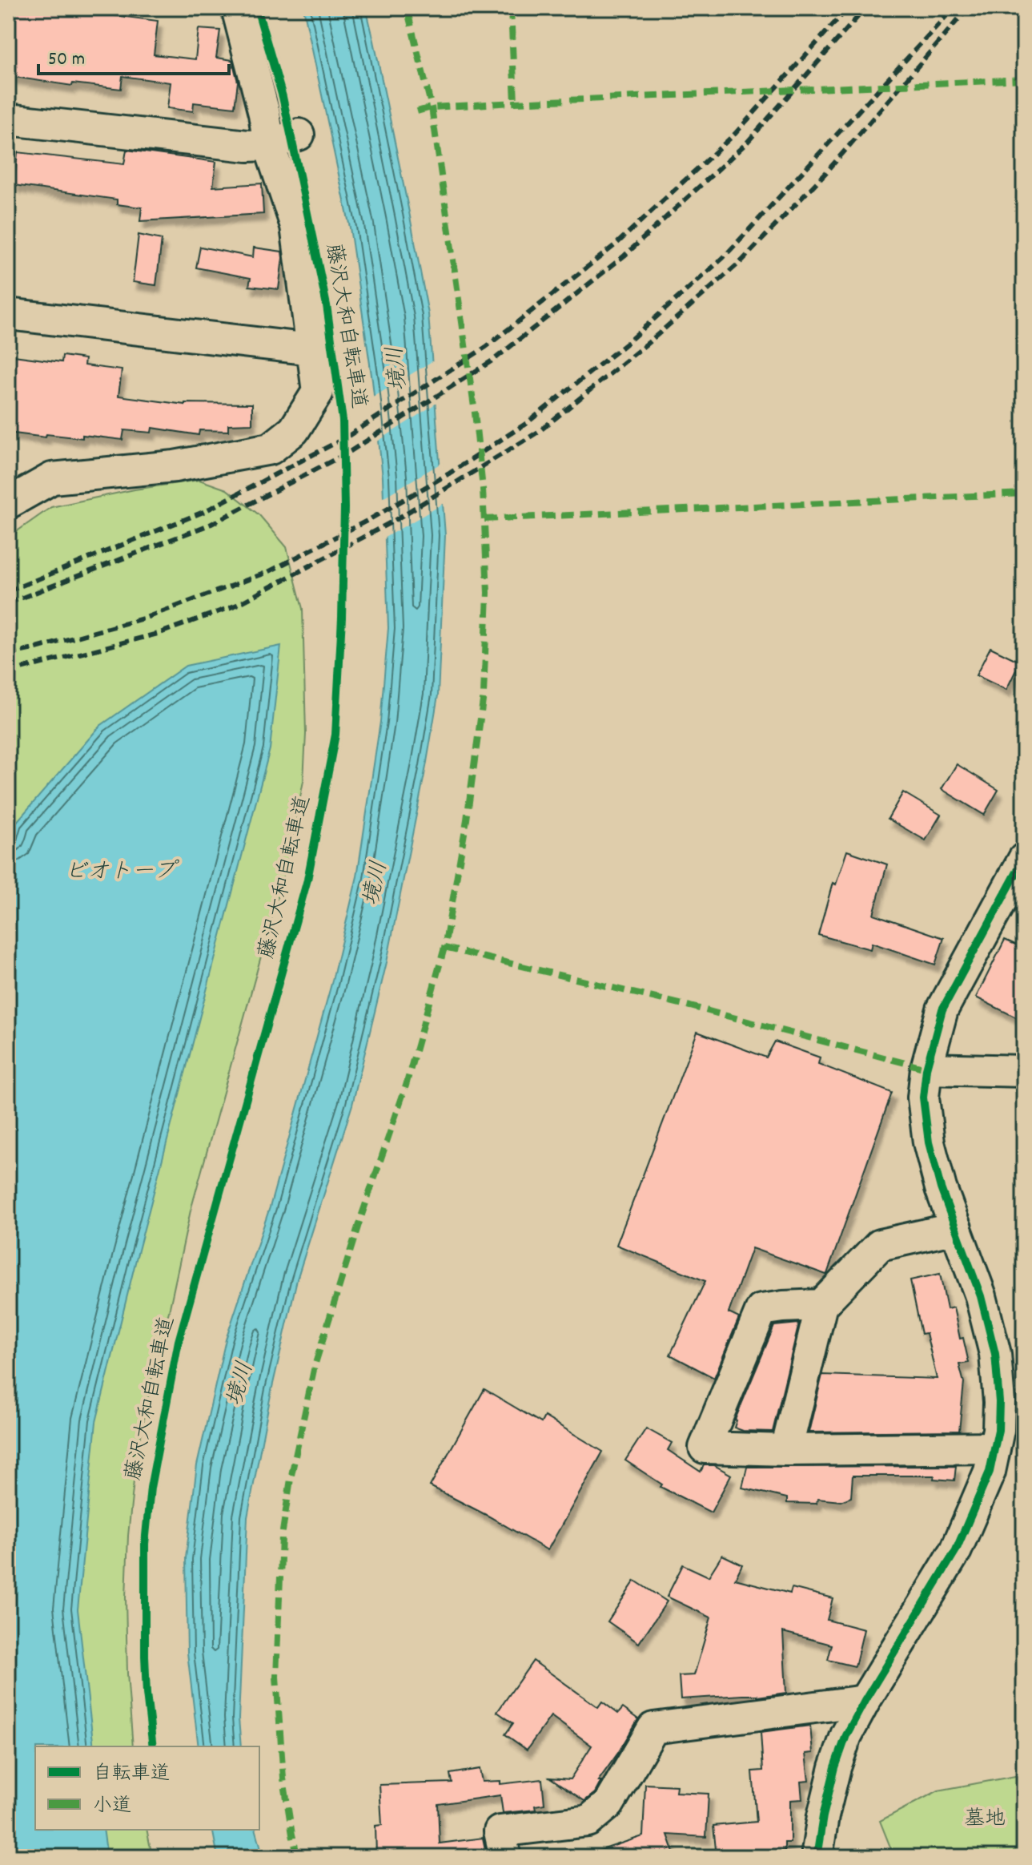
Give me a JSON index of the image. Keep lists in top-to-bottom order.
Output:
{
  "streets": {
    "cycle path": ["藤沢大和自転車道"]
  },
  "water": ["境川", "ビオトープ"],
  "parks": ["墓地"],
  "legend": ["自転車道", "小道"],
  "scale_bar": "50 m"
}
